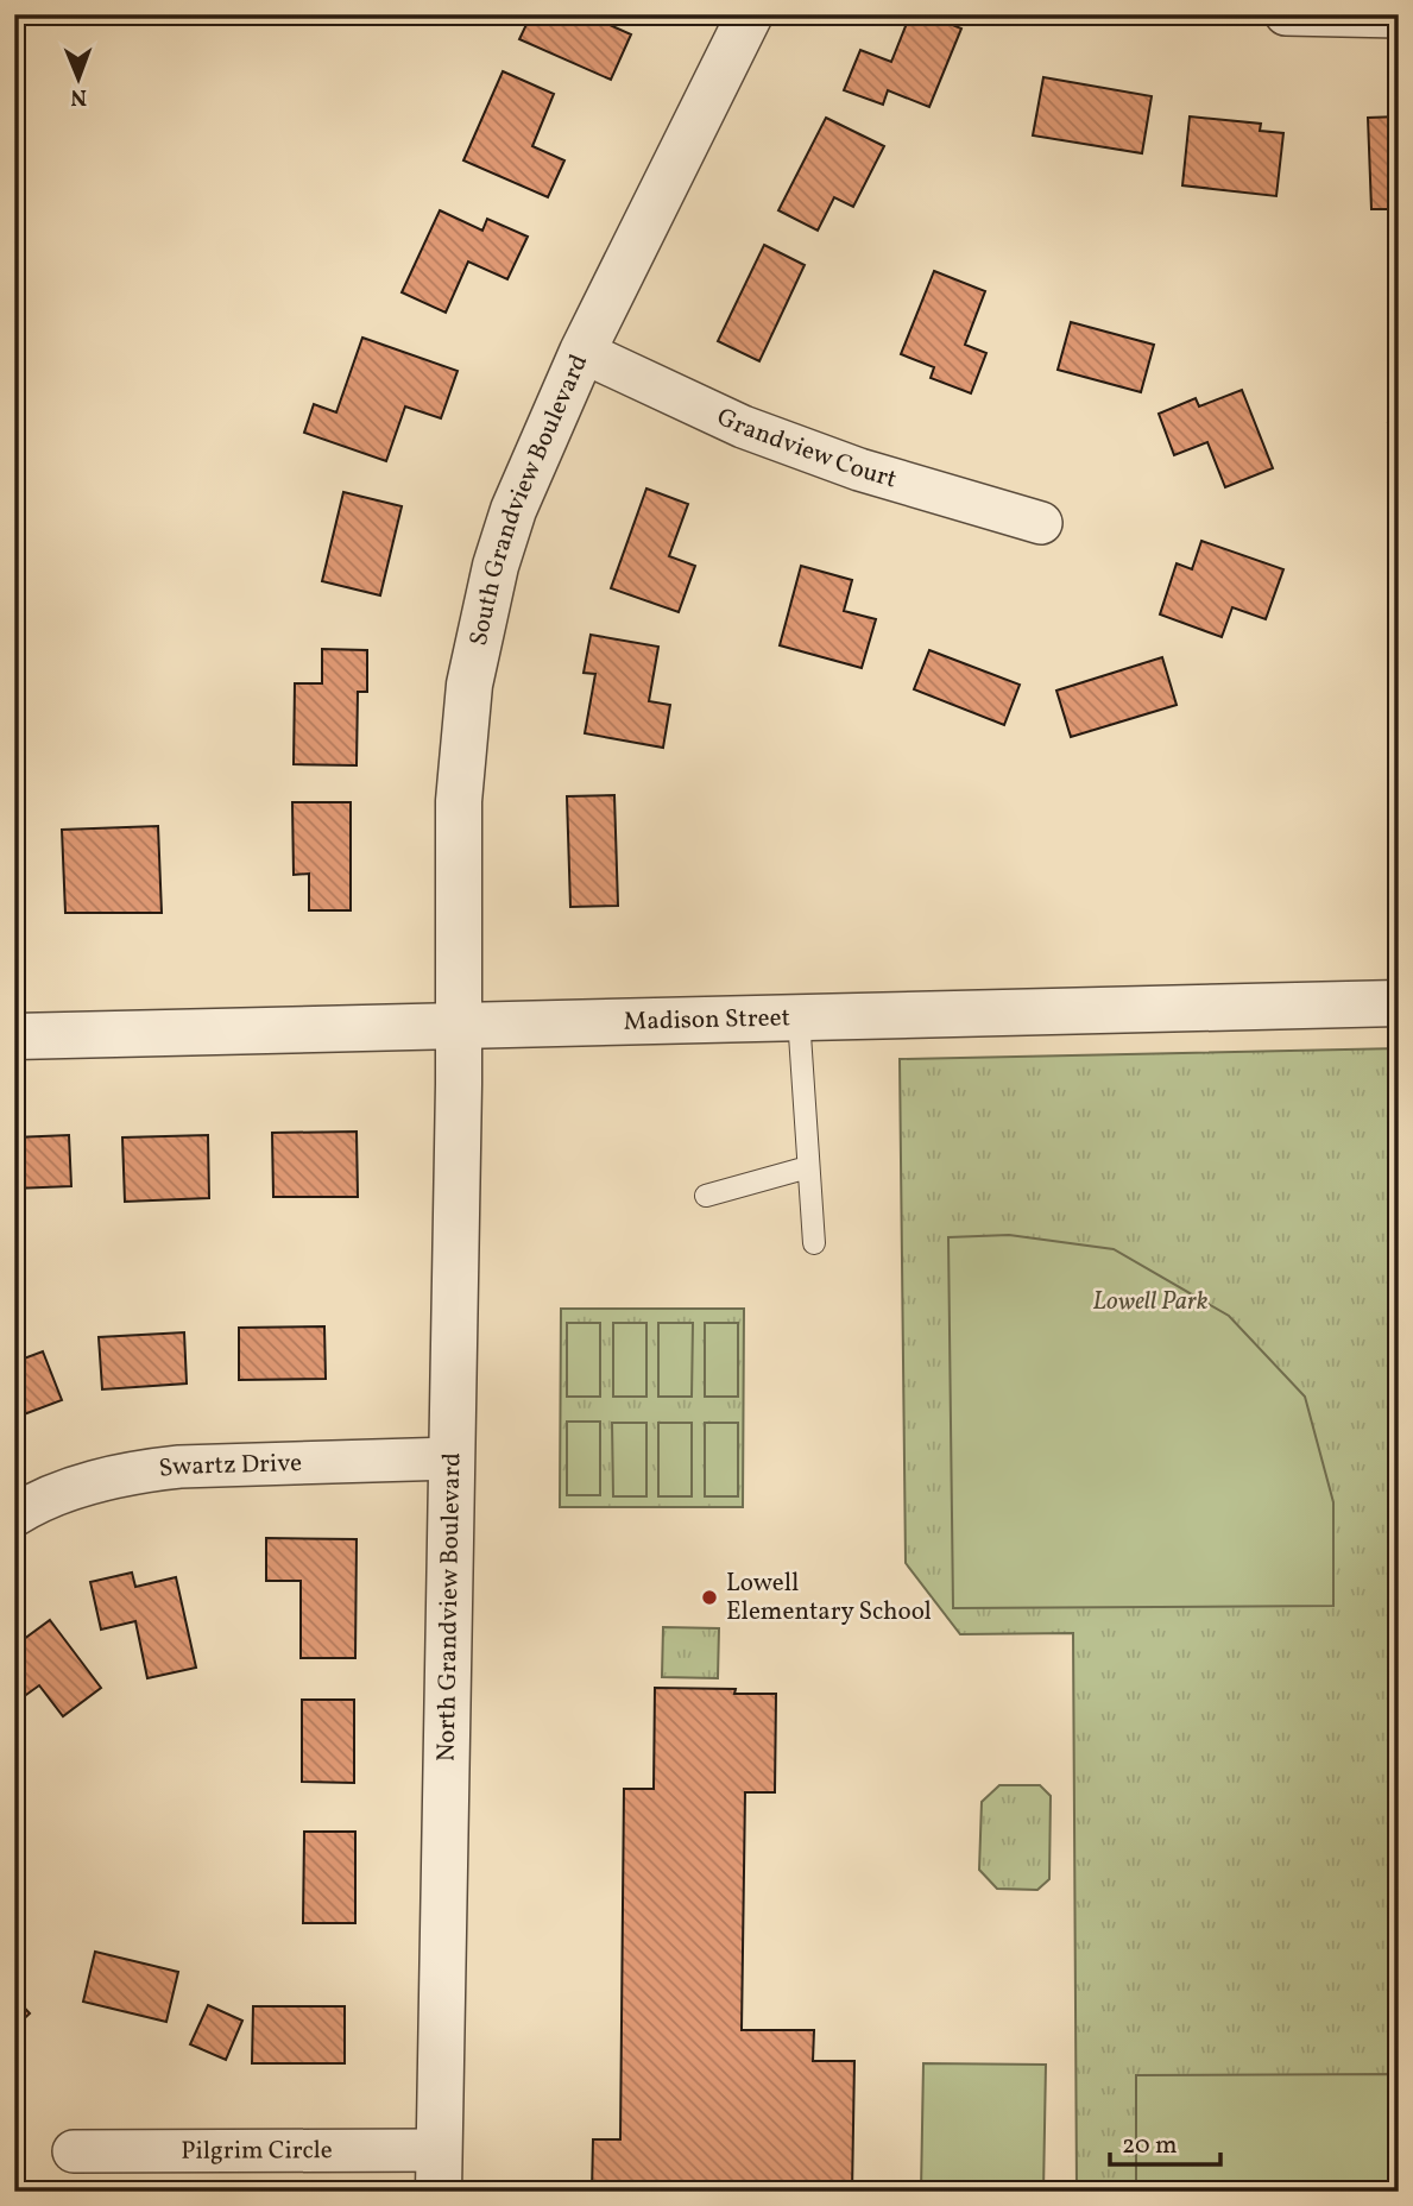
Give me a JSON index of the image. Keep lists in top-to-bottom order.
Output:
{
  "streets": {
    "street": [
      "Grandview Court",
      "South Grandview Boulevard",
      "Madison Street",
      "Swartz Drive",
      "North Grandview Boulevard",
      "Pilgrim Circle"
    ]
  },
  "crossings": [
    ["Grandview Court", "South Grandview Boulevard"],
    ["South Grandview Boulevard", "Madison Street"],
    ["South Grandview Boulevard", "North Grandview Boulevard"],
    ["Madison Street", "North Grandview Boulevard"],
    ["Swartz Drive", "North Grandview Boulevard"],
    ["North Grandview Boulevard", "Pilgrim Circle"]
  ],
  "parks": ["Lowell Park"],
  "places": ["Lowell Elementary School"],
  "scale_bar": "20 m",
  "north": "bottom"
}
